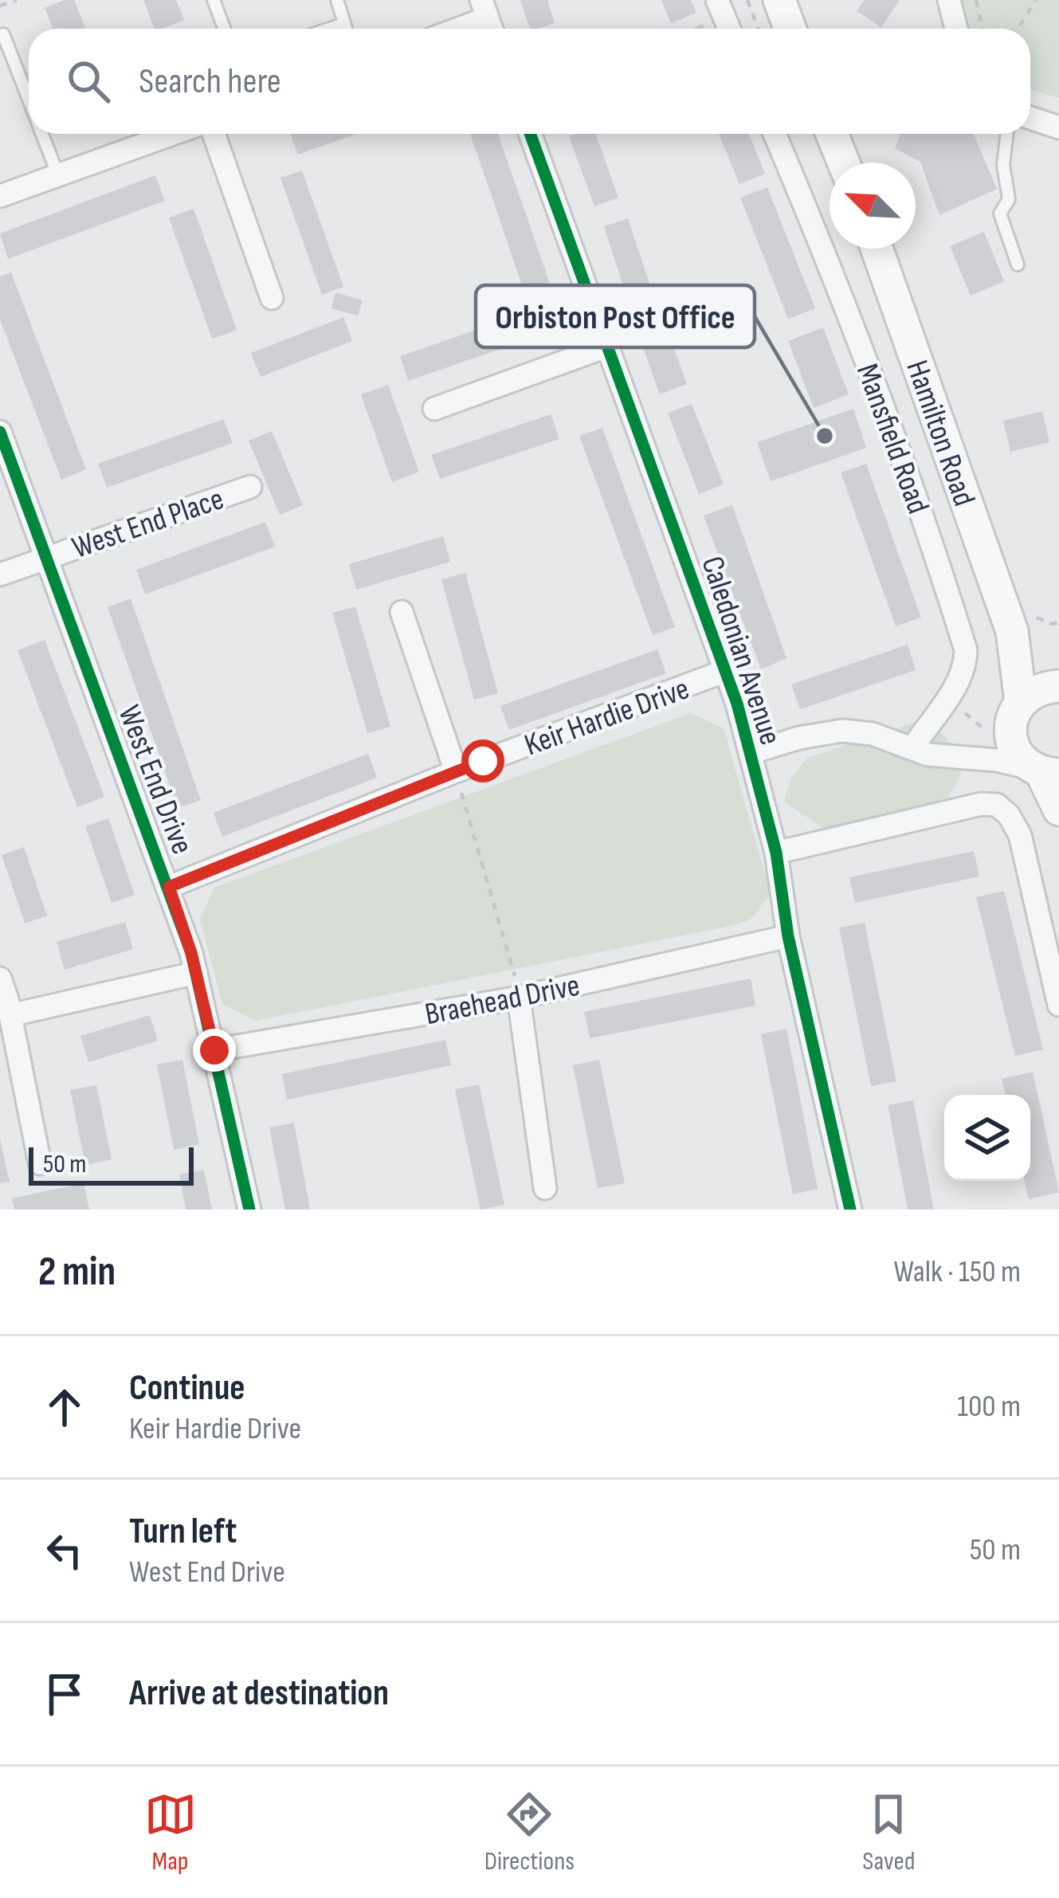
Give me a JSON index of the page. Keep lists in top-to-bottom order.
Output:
{
  "streets": {
    "main road": ["Hamilton Road"],
    "street": [
      "Mansfield Road",
      "West End Place",
      "Caledonian Avenue",
      "Keir Hardie Drive",
      "West End Drive",
      "Braehead Drive"
    ]
  },
  "crossings": [
    ["West End Place", "West End Drive"],
    ["Caledonian Avenue", "Keir Hardie Drive"],
    ["Caledonian Avenue", "Braehead Drive"],
    ["Keir Hardie Drive", "West End Drive"],
    ["West End Drive", "Braehead Drive"]
  ],
  "places": ["Orbiston Post Office"],
  "scale_bar": "50 m",
  "north": "top left",
  "page": {
    "search": "Search here",
    "scale": "50 m",
    "heading": ["2 min", "Walk · 150 m"],
    "list": [
      ["Continue", "Keir Hardie Drive", "100 m"],
      ["Turn left", "West End Drive", "50 m"],
      "Arrive at destination"
    ],
    "nav": ["Map", "Directions", "Saved"]
  }
}
